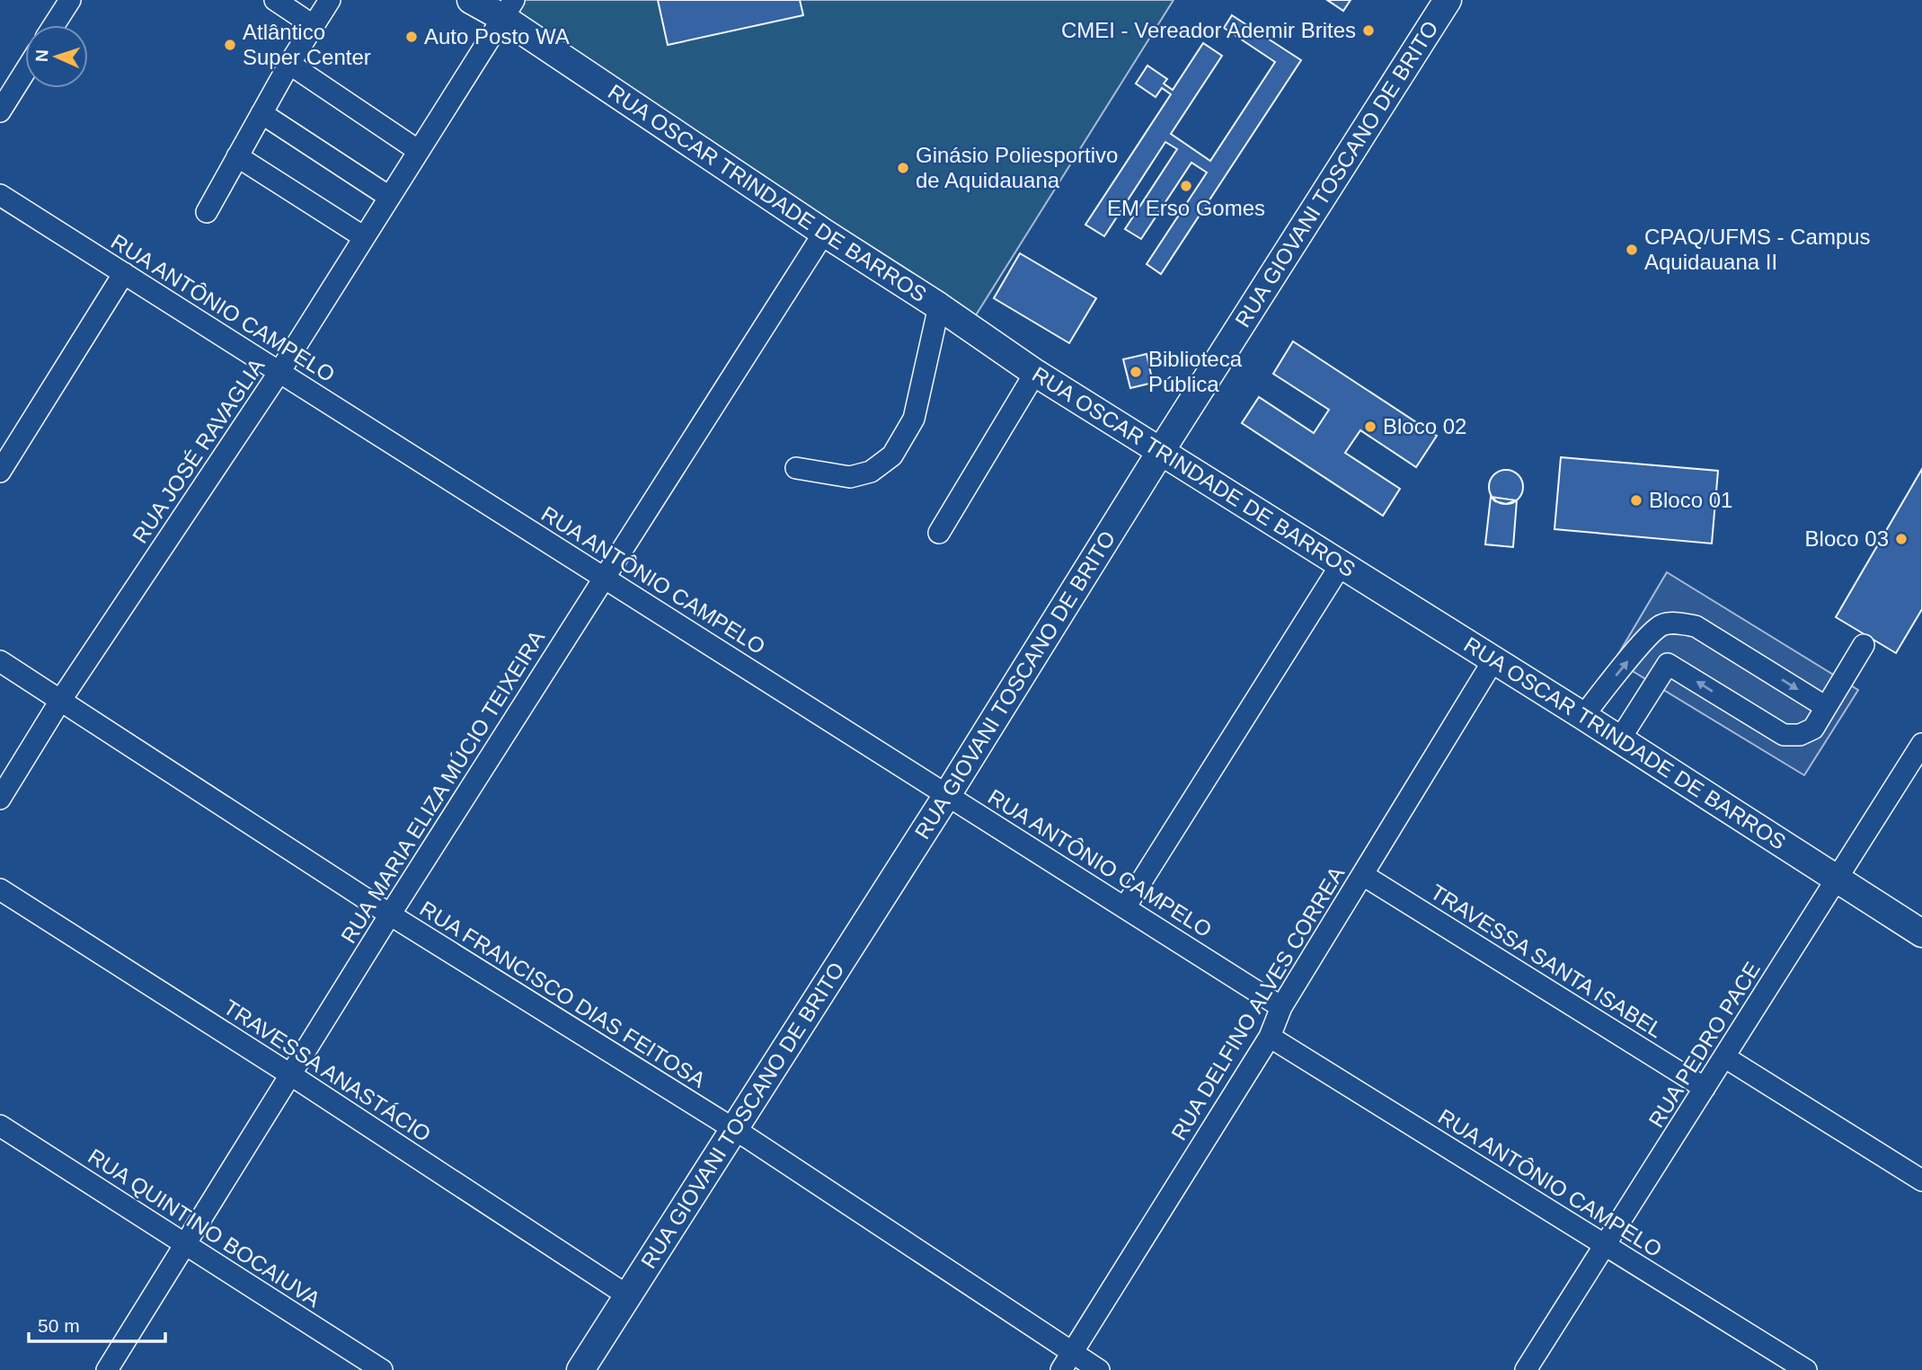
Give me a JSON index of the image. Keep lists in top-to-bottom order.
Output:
{
  "streets": {
    "main road": ["RUA GIOVANI TOSCANO DE BRITO", "RUA OSCAR TRINDADE DE BARROS"],
    "street": [
      "RUA ANTÔNIO CAMPELO",
      "RUA JOSÉ RAVAGLIA",
      "RUA MARIA ELIZA MÚCIO TEIXEIRA",
      "TRAVESSA SANTA ISABEL",
      "RUA FRANCISCO DIAS FEITOSA",
      "RUA DELFINO ALVES CORREA",
      "RUA PEDRO PACE",
      "TRAVESSA ANASTÁCIO",
      "RUA QUINTINO BOCAIUVA"
    ]
  },
  "crossings": [
    ["RUA GIOVANI TOSCANO DE BRITO", "RUA OSCAR TRINDADE DE BARROS"],
    ["RUA GIOVANI TOSCANO DE BRITO", "RUA ANTÔNIO CAMPELO"],
    ["RUA GIOVANI TOSCANO DE BRITO", "RUA FRANCISCO DIAS FEITOSA"],
    ["RUA GIOVANI TOSCANO DE BRITO", "TRAVESSA ANASTÁCIO"],
    ["RUA OSCAR TRINDADE DE BARROS", "RUA JOSÉ RAVAGLIA"],
    ["RUA OSCAR TRINDADE DE BARROS", "RUA MARIA ELIZA MÚCIO TEIXEIRA"],
    ["RUA OSCAR TRINDADE DE BARROS", "RUA DELFINO ALVES CORREA"],
    ["RUA OSCAR TRINDADE DE BARROS", "RUA PEDRO PACE"],
    ["RUA ANTÔNIO CAMPELO", "RUA JOSÉ RAVAGLIA"],
    ["RUA ANTÔNIO CAMPELO", "RUA MARIA ELIZA MÚCIO TEIXEIRA"],
    ["RUA ANTÔNIO CAMPELO", "RUA DELFINO ALVES CORREA"],
    ["RUA ANTÔNIO CAMPELO", "RUA PEDRO PACE"],
    ["RUA JOSÉ RAVAGLIA", "RUA FRANCISCO DIAS FEITOSA"],
    ["RUA MARIA ELIZA MÚCIO TEIXEIRA", "RUA FRANCISCO DIAS FEITOSA"],
    ["RUA MARIA ELIZA MÚCIO TEIXEIRA", "TRAVESSA ANASTÁCIO"],
    ["RUA MARIA ELIZA MÚCIO TEIXEIRA", "RUA QUINTINO BOCAIUVA"],
    ["TRAVESSA SANTA ISABEL", "RUA DELFINO ALVES CORREA"],
    ["TRAVESSA SANTA ISABEL", "RUA PEDRO PACE"],
    ["RUA FRANCISCO DIAS FEITOSA", "RUA DELFINO ALVES CORREA"]
  ],
  "places": [
    "CMEI - Vereador Ademir Brites",
    "Auto Posto WA",
    "Atlântico Super Center",
    "Ginásio Poliesportivo de Aquidauana",
    "EM Erso Gomes",
    "CPAQ/UFMS - Campus Aquidauana II",
    "Biblioteca Pública",
    "Bloco 02",
    "Bloco 01",
    "Bloco 03"
  ],
  "scale_bar": "50 m",
  "north": "left"
}
